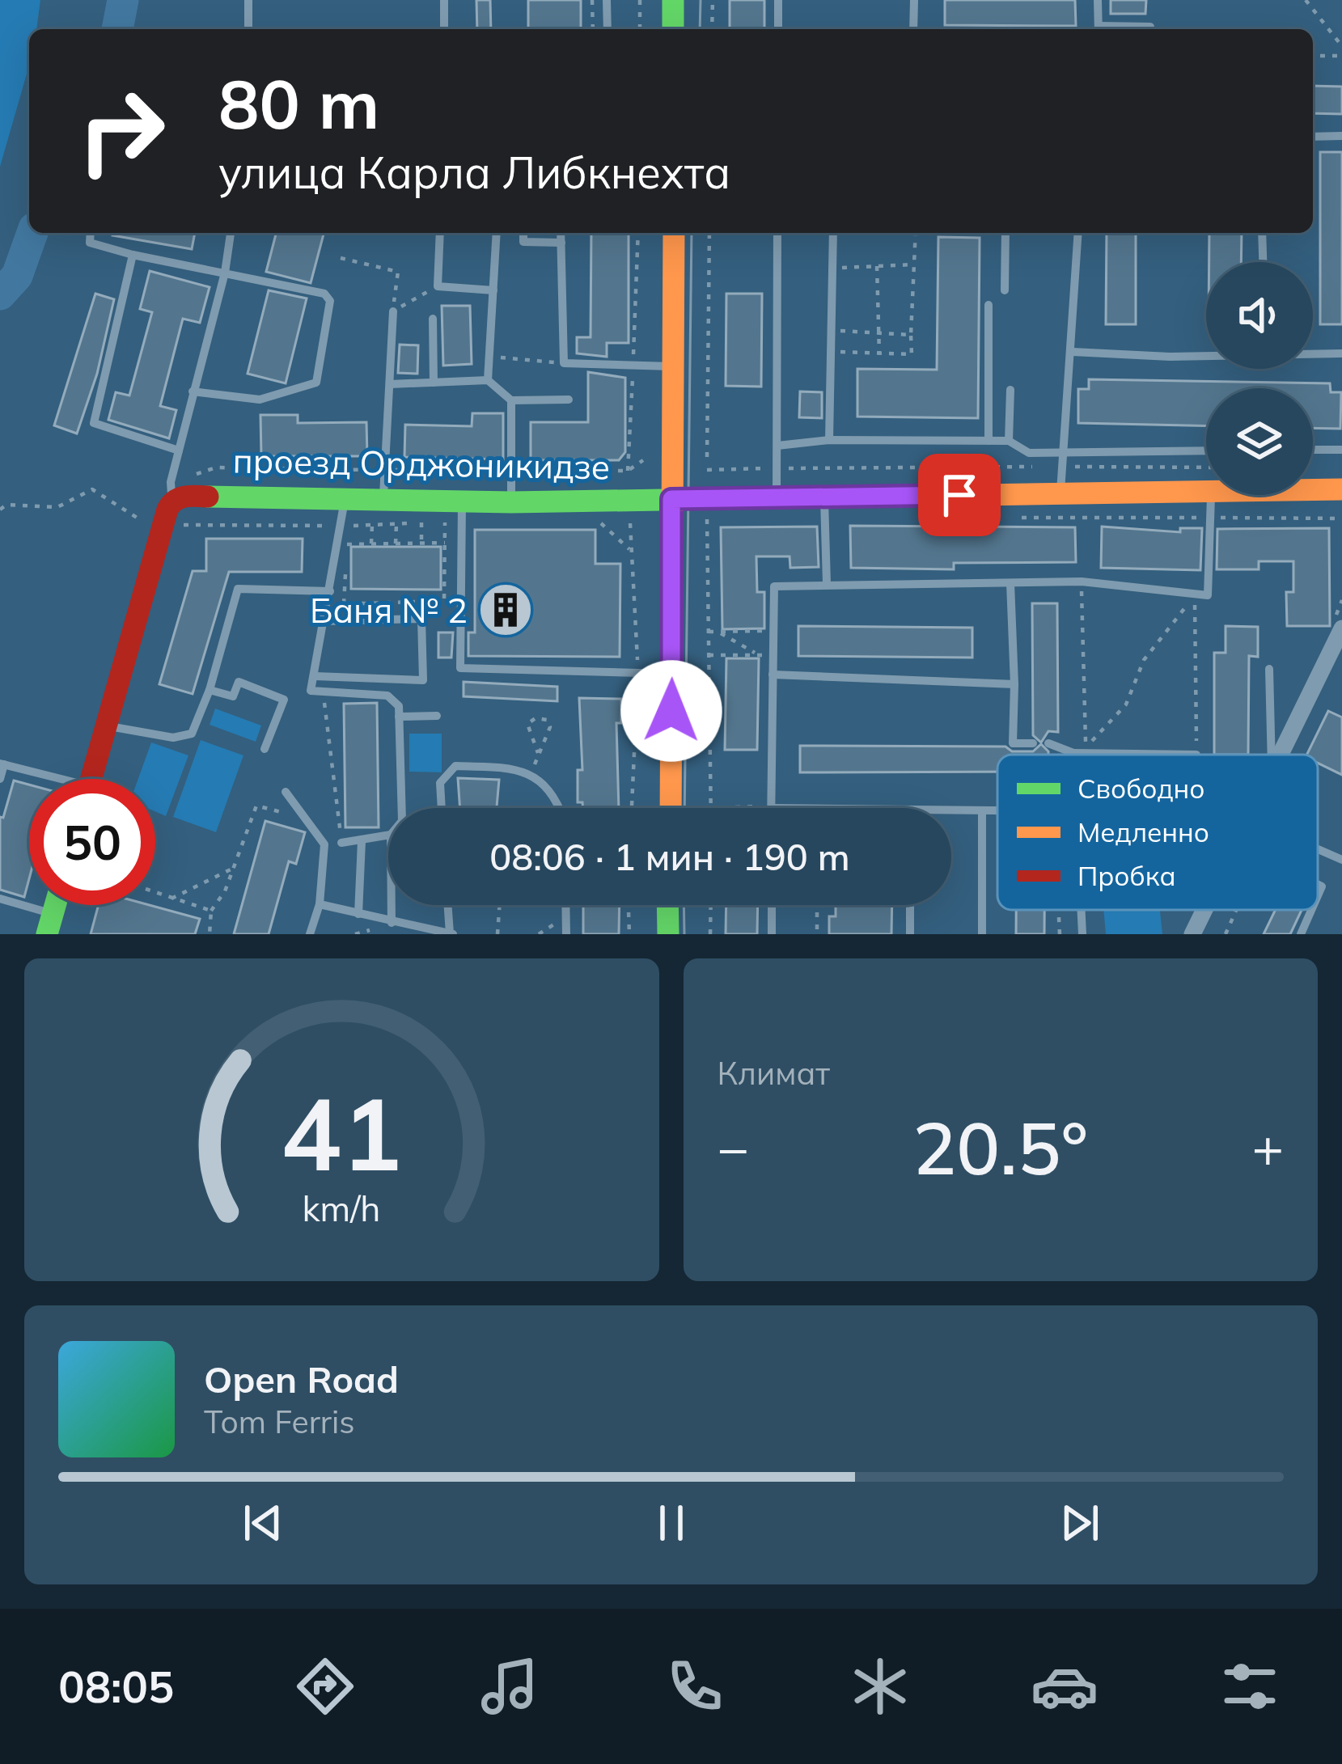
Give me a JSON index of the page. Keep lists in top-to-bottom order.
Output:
{
  "streets": {
    "main road": ["проезд Орджоникидзе"]
  },
  "places": {
    "building": ["Баня № 2"]
  },
  "legend": ["Свободно", "Медленно", "Пробка"],
  "page": {
    "turn": ["80 m", "улица Карла Либкнехта"],
    "limit": "50",
    "trip": "08:06 · 1 мин · 190 m",
    "tile": "Климат",
    "heat": ["−", "20.5°", "+"],
    "song": ["Open Road", "Tom Ferris"],
    "tabs": "08:05",
    "gauge": ["41", "km/h"]
  }
}
